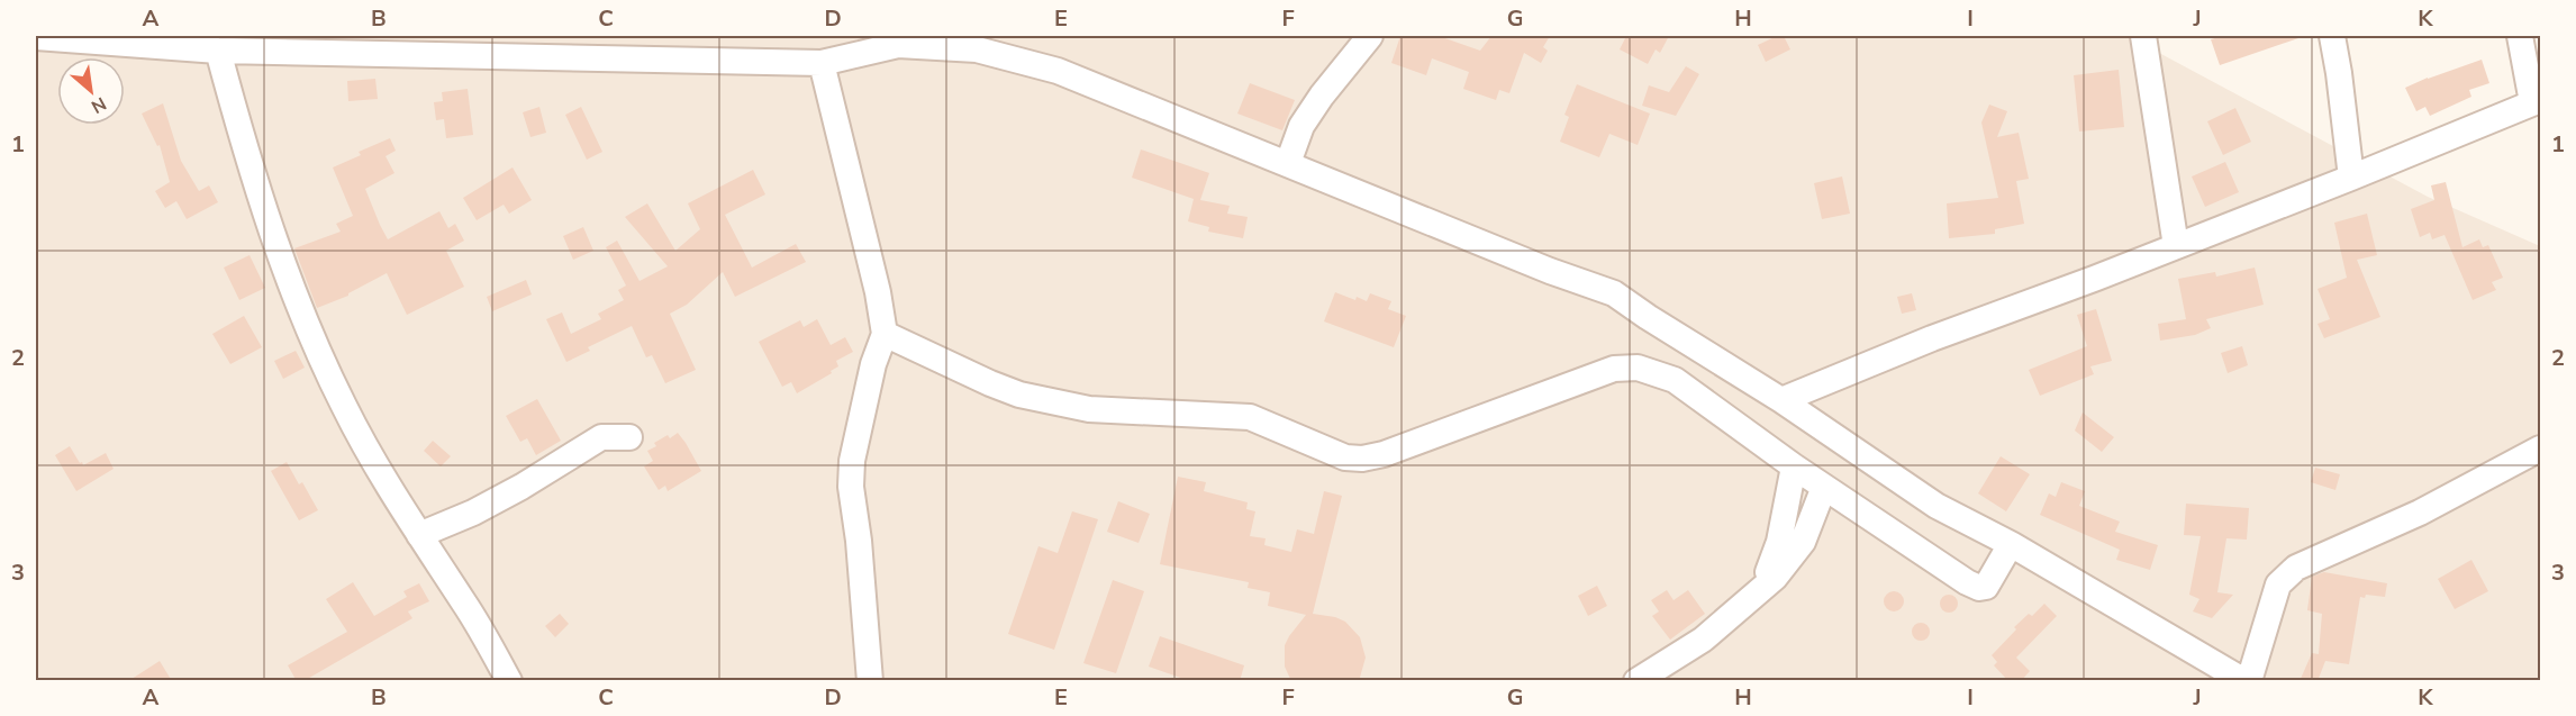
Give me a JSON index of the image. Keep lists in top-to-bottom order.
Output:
{
  "north": "bottom right",
  "grid": {
    "columns": [
      "A",
      "B",
      "C",
      "D",
      "E",
      "F",
      "G",
      "H",
      "I",
      "J",
      "K"
    ],
    "rows": ["1", "2", "3"]
  }
}
